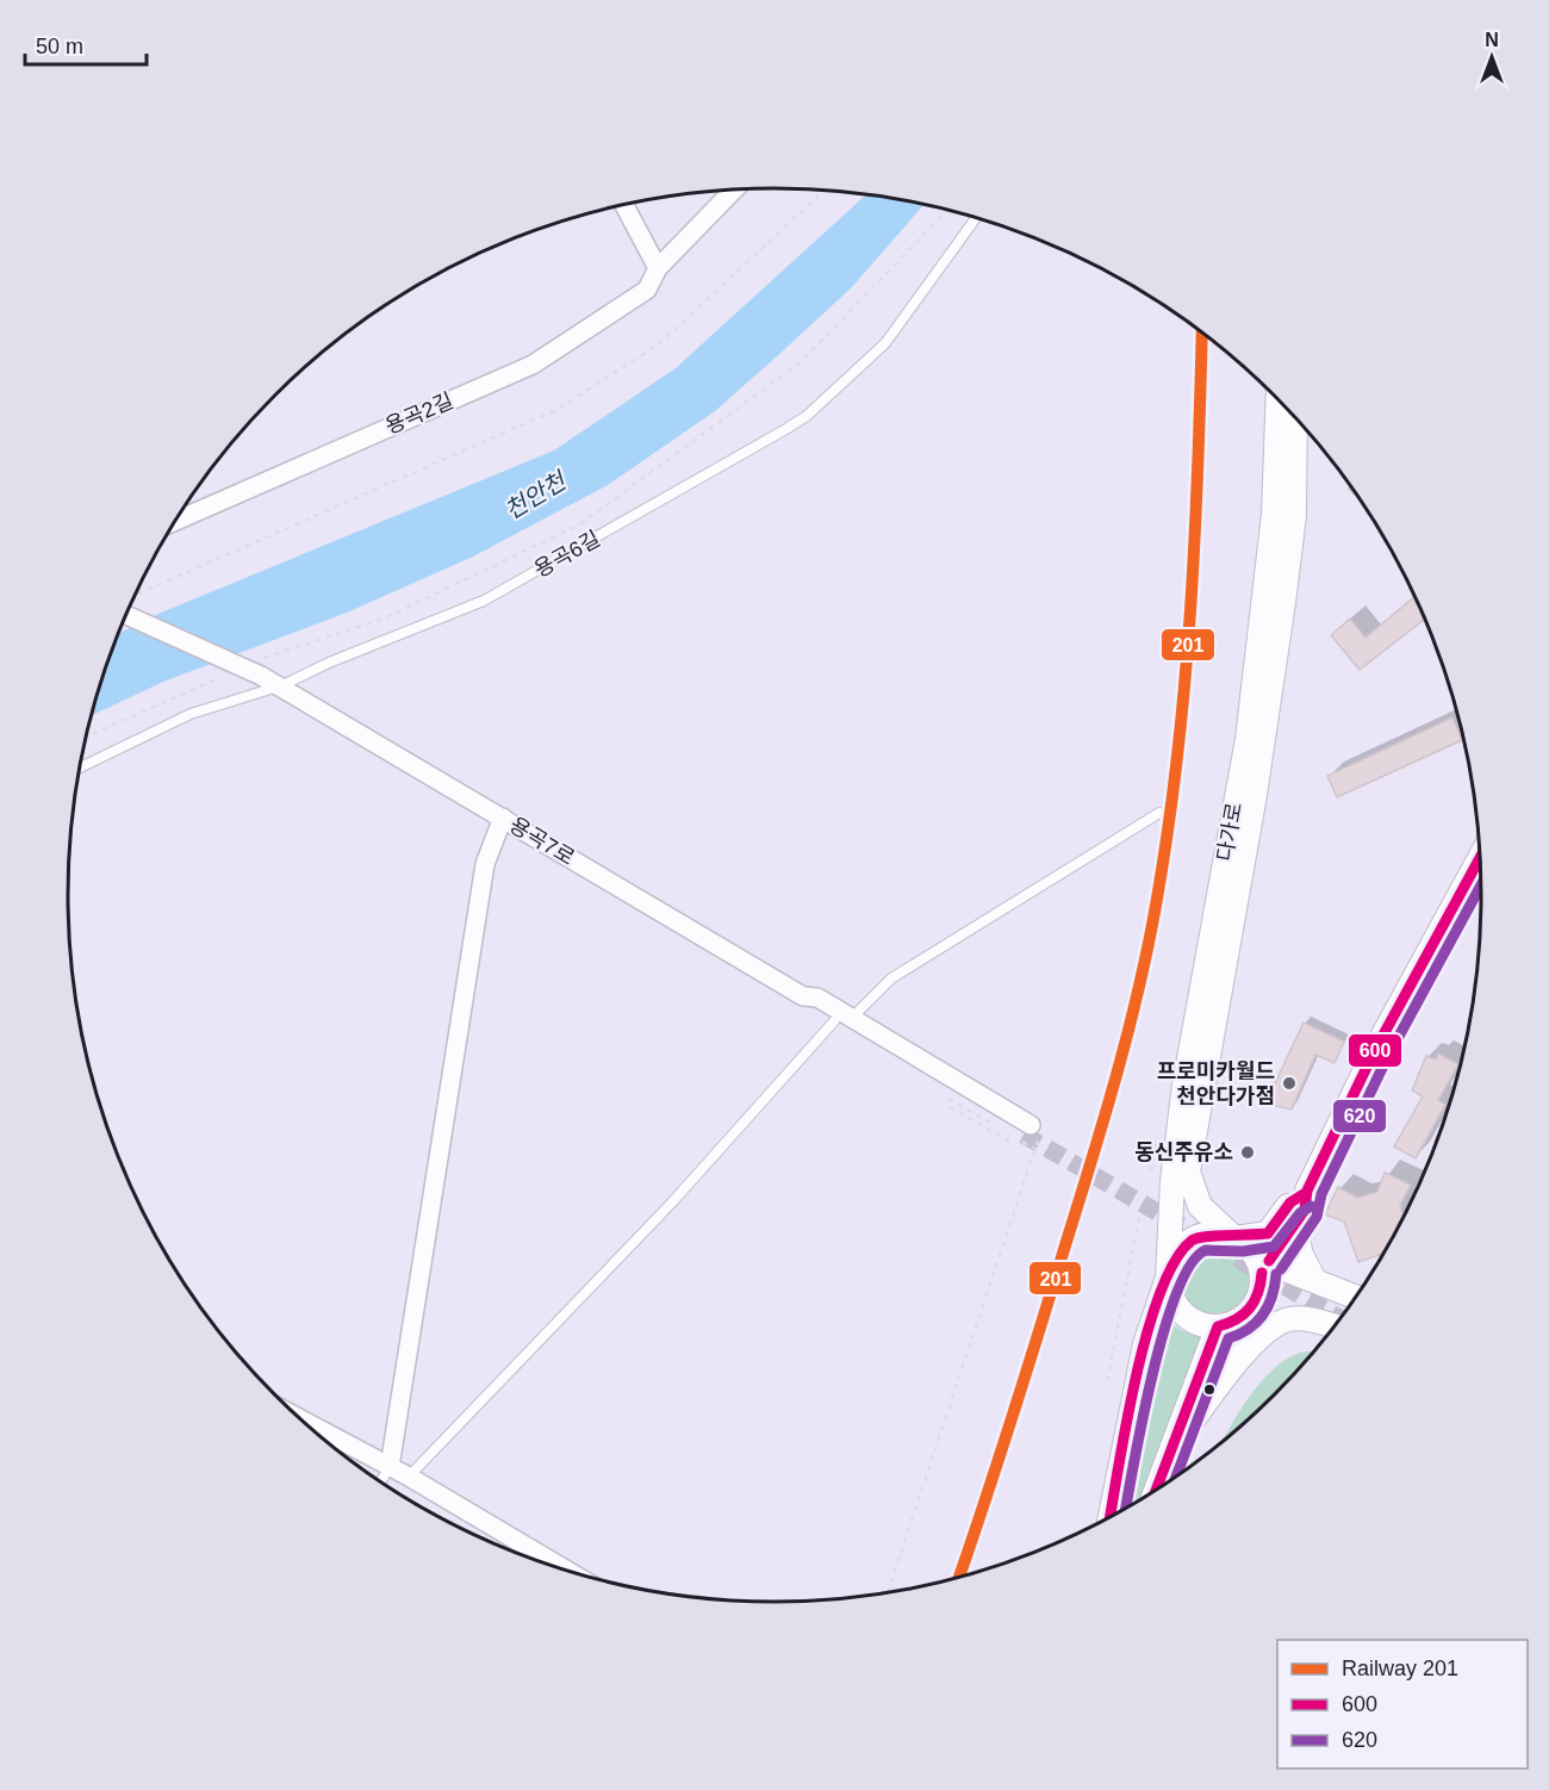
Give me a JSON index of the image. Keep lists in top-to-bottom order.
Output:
{
  "streets": {
    "street": ["용곡2길", "다가로", "용곡7로"],
    "lane": ["용곡6길"]
  },
  "crossings": [
    ["용곡6길", "용곡7로"]
  ],
  "water": ["천안천"],
  "places": ["프로미카월드 천안다가점", "동신주유소"],
  "lines": ["rail line 201", "transit line 600", "transit line 620"],
  "legend": ["Railway 201", "600", "620"],
  "scale_bar": "50 m",
  "north": "top"
}
